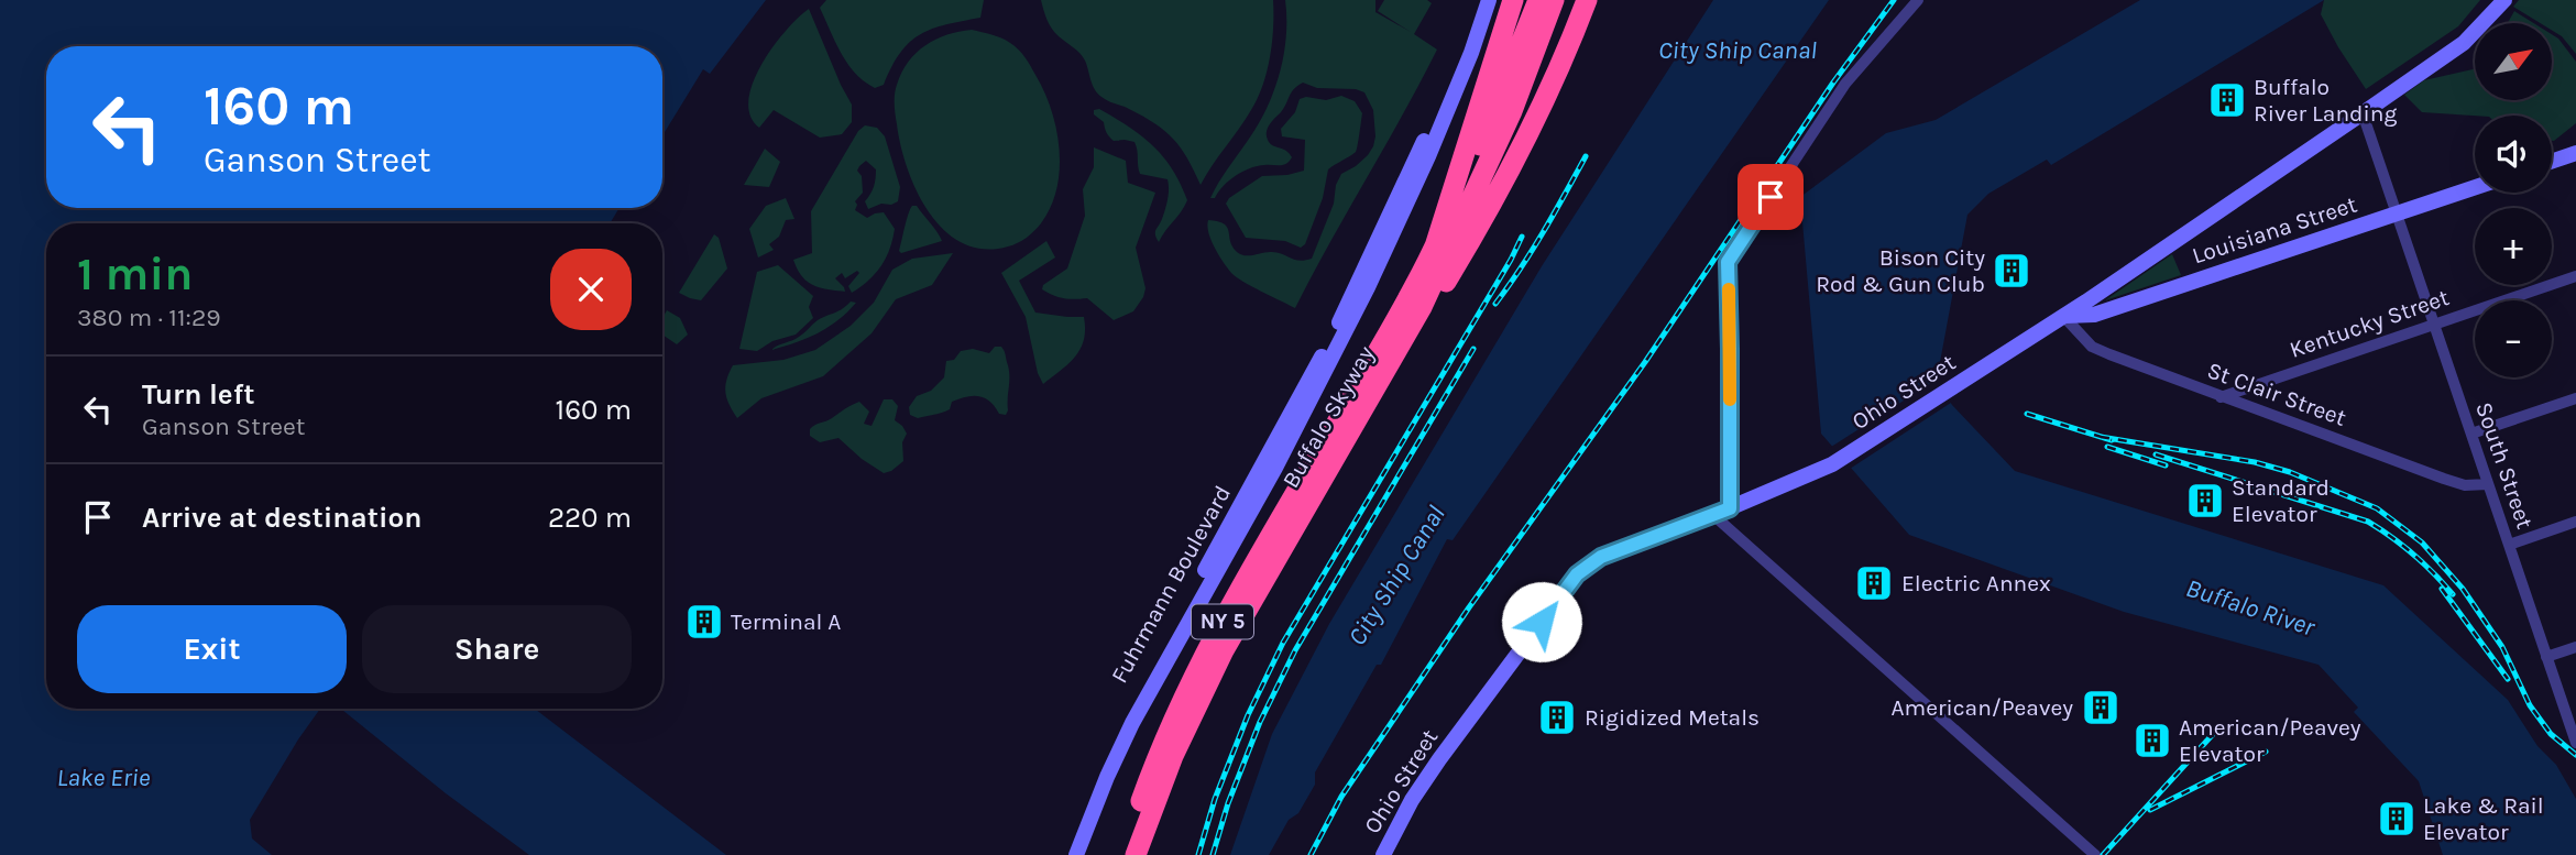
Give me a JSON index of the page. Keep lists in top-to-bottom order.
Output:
{
  "streets": {
    "highway": ["Buffalo Skyway", "NY 5"],
    "street": [
      "Louisiana Street",
      "Kentucky Street",
      "Ohio Street",
      "St Clair Street",
      "South Street",
      "Fuhrmann Boulevard"
    ]
  },
  "crossings": [
    ["Louisiana Street", "Ohio Street"],
    ["Louisiana Street", "St Clair Street"],
    ["Louisiana Street", "South Street"],
    ["Kentucky Street", "St Clair Street"],
    ["Kentucky Street", "South Street"],
    ["Ohio Street", "St Clair Street"],
    ["Ohio Street", "South Street"],
    ["St Clair Street", "South Street"]
  ],
  "water": ["City Ship Canal", "Buffalo River", "Lake Erie"],
  "places": {
    "building": [
      "Buffalo River Landing",
      "Bison City Rod & Gun Club",
      "Standard Elevator",
      "Electric Annex",
      "Terminal A",
      "American/Peavey",
      "Rigidized Metals",
      "American/Peavey Elevator",
      "Lake & Rail Elevator"
    ]
  },
  "north": "top right",
  "page": {
    "map_buttons": ["+", "−"],
    "turn": ["160 m", "Ganson Street"],
    "heading": ["1 min", "380 m · 11:29"],
    "list": [
      {
        "name": "Turn left",
        "note": "Ganson Street",
        "value": "160 m"
      },
      {
        "name": "Arrive at destination",
        "value": "220 m"
      }
    ],
    "buttons": ["Exit", "Share"]
  }
}
